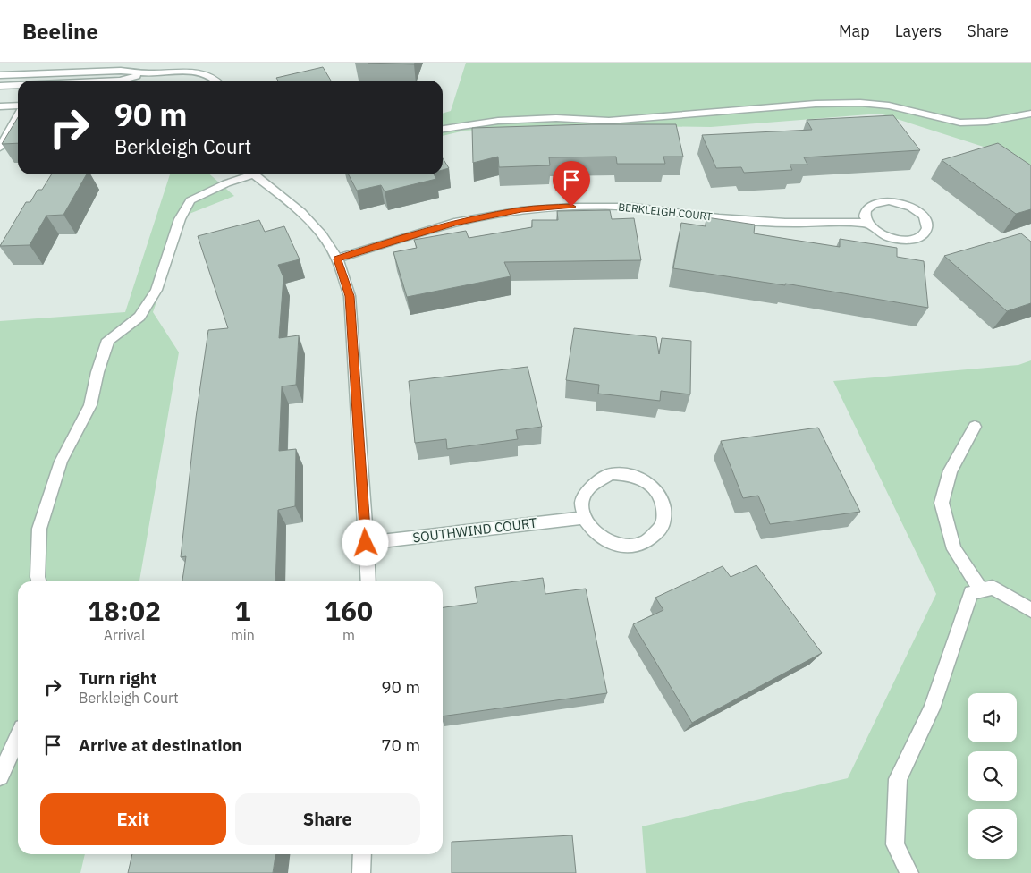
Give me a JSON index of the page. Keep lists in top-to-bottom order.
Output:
{
  "streets": {
    "street": ["BERKLEIGH COURT", "SOUTHWIND COURT"]
  },
  "page": {
    "header": "Beeline",
    "nav": ["Map", "Layers", "Share"],
    "turn": ["90 m", "Berkleigh Court"],
    "eta": [
      "18:02",
      "Arrival",
      "1",
      "min",
      "160",
      "m"
    ],
    "list": [
      {
        "name": "Turn right",
        "note": "Berkleigh Court",
        "value": "90 m"
      },
      {
        "name": "Arrive at destination",
        "value": "70 m"
      }
    ],
    "buttons": ["Exit", "Share"]
  }
}
